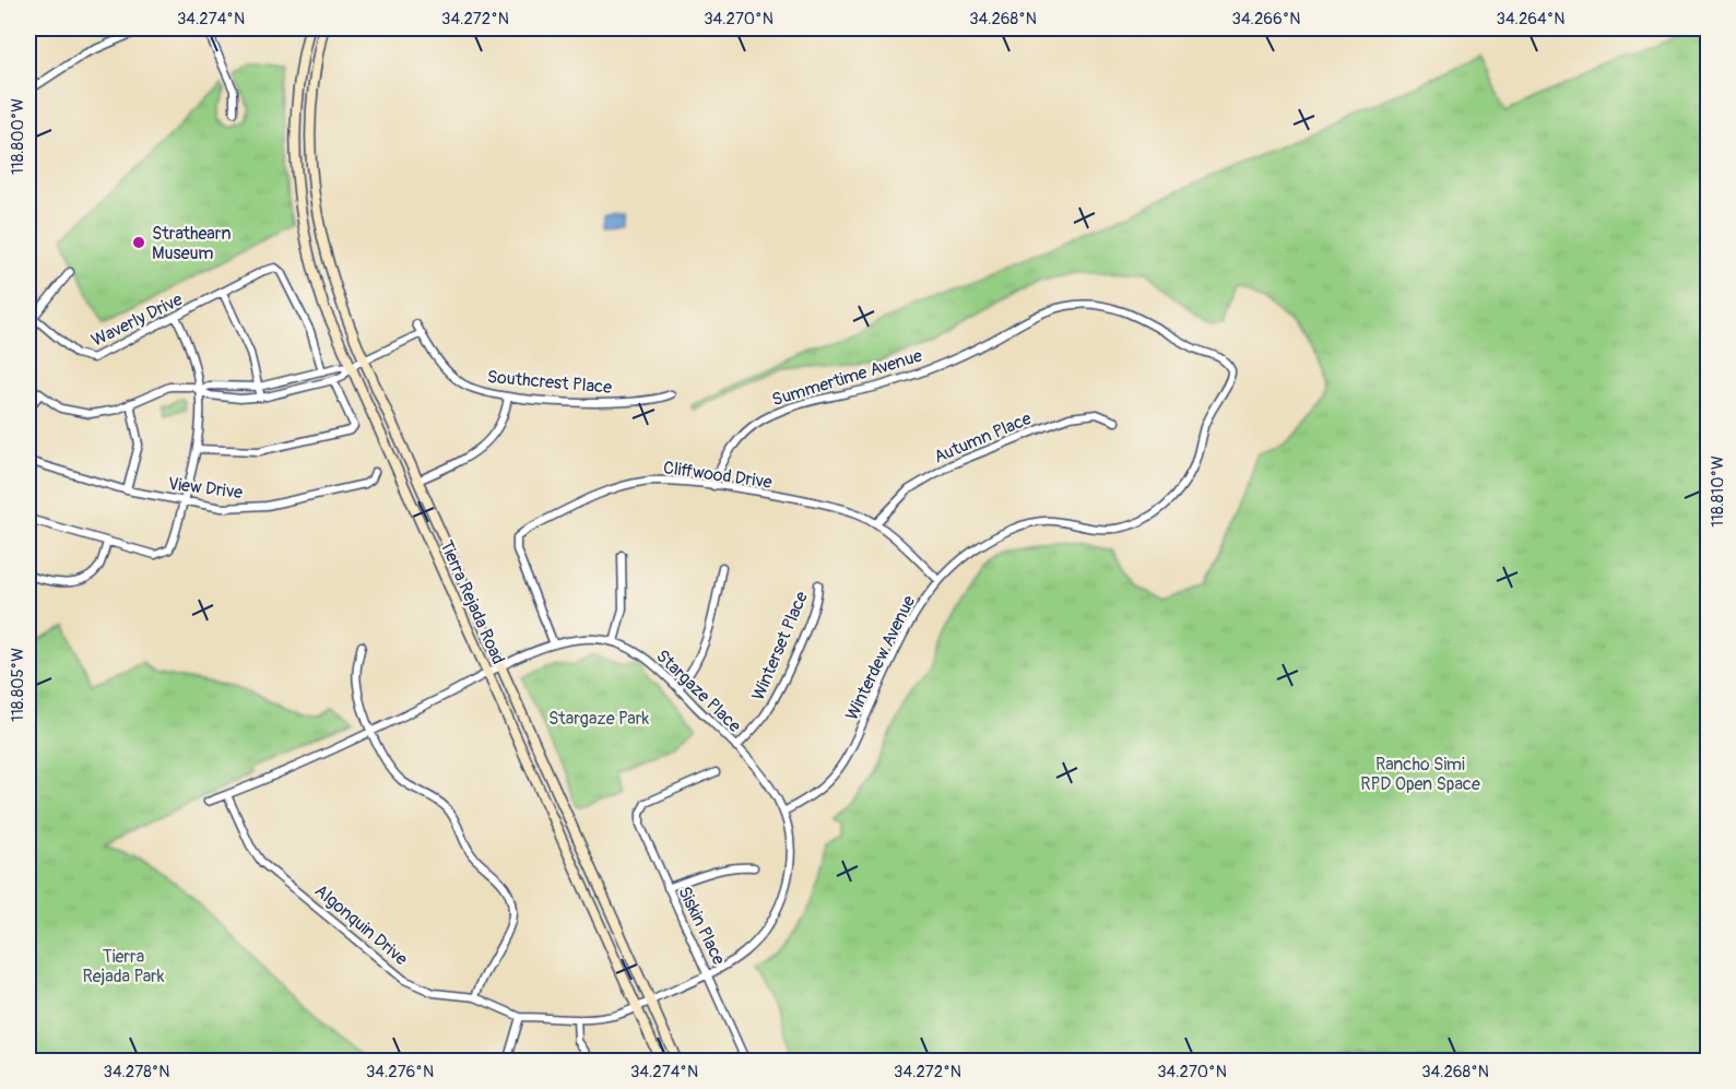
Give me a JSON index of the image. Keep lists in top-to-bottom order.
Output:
{
  "streets": {
    "main road": ["Tierra Rejada Road"],
    "street": [
      "Waverly Drive",
      "Summertime Avenue",
      "Southcrest Place",
      "Autumn Place",
      "Cliffwood Drive",
      "View Drive",
      "Winterset Place",
      "Winterdew Avenue",
      "Stargaze Place",
      "Algonquin Drive",
      "Siskin Place"
    ]
  },
  "crossings": [
    ["Summertime Avenue", "Cliffwood Drive"],
    ["Summertime Avenue", "Winterdew Avenue"],
    ["Autumn Place", "Cliffwood Drive"],
    ["Cliffwood Drive", "Winterdew Avenue"],
    ["Cliffwood Drive", "Stargaze Place"],
    ["Tierra Rejada Road", "Stargaze Place"],
    ["Winterset Place", "Stargaze Place"],
    ["Winterdew Avenue", "Stargaze Place"],
    ["Stargaze Place", "Algonquin Drive"],
    ["Stargaze Place", "Siskin Place"]
  ],
  "parks": ["Stargaze Park", "Rancho Simi RPD Open Space", "Tierra Rejada Park"],
  "places": ["Strathearn Museum"],
  "coordinates": [
    "34.274°N",
    "34.272°N",
    "34.270°N",
    "34.268°N",
    "34.266°N",
    "34.264°N",
    "118.800°W",
    "118.810°W",
    "118.805°W",
    "34.278°N",
    "34.276°N"
  ]
}
